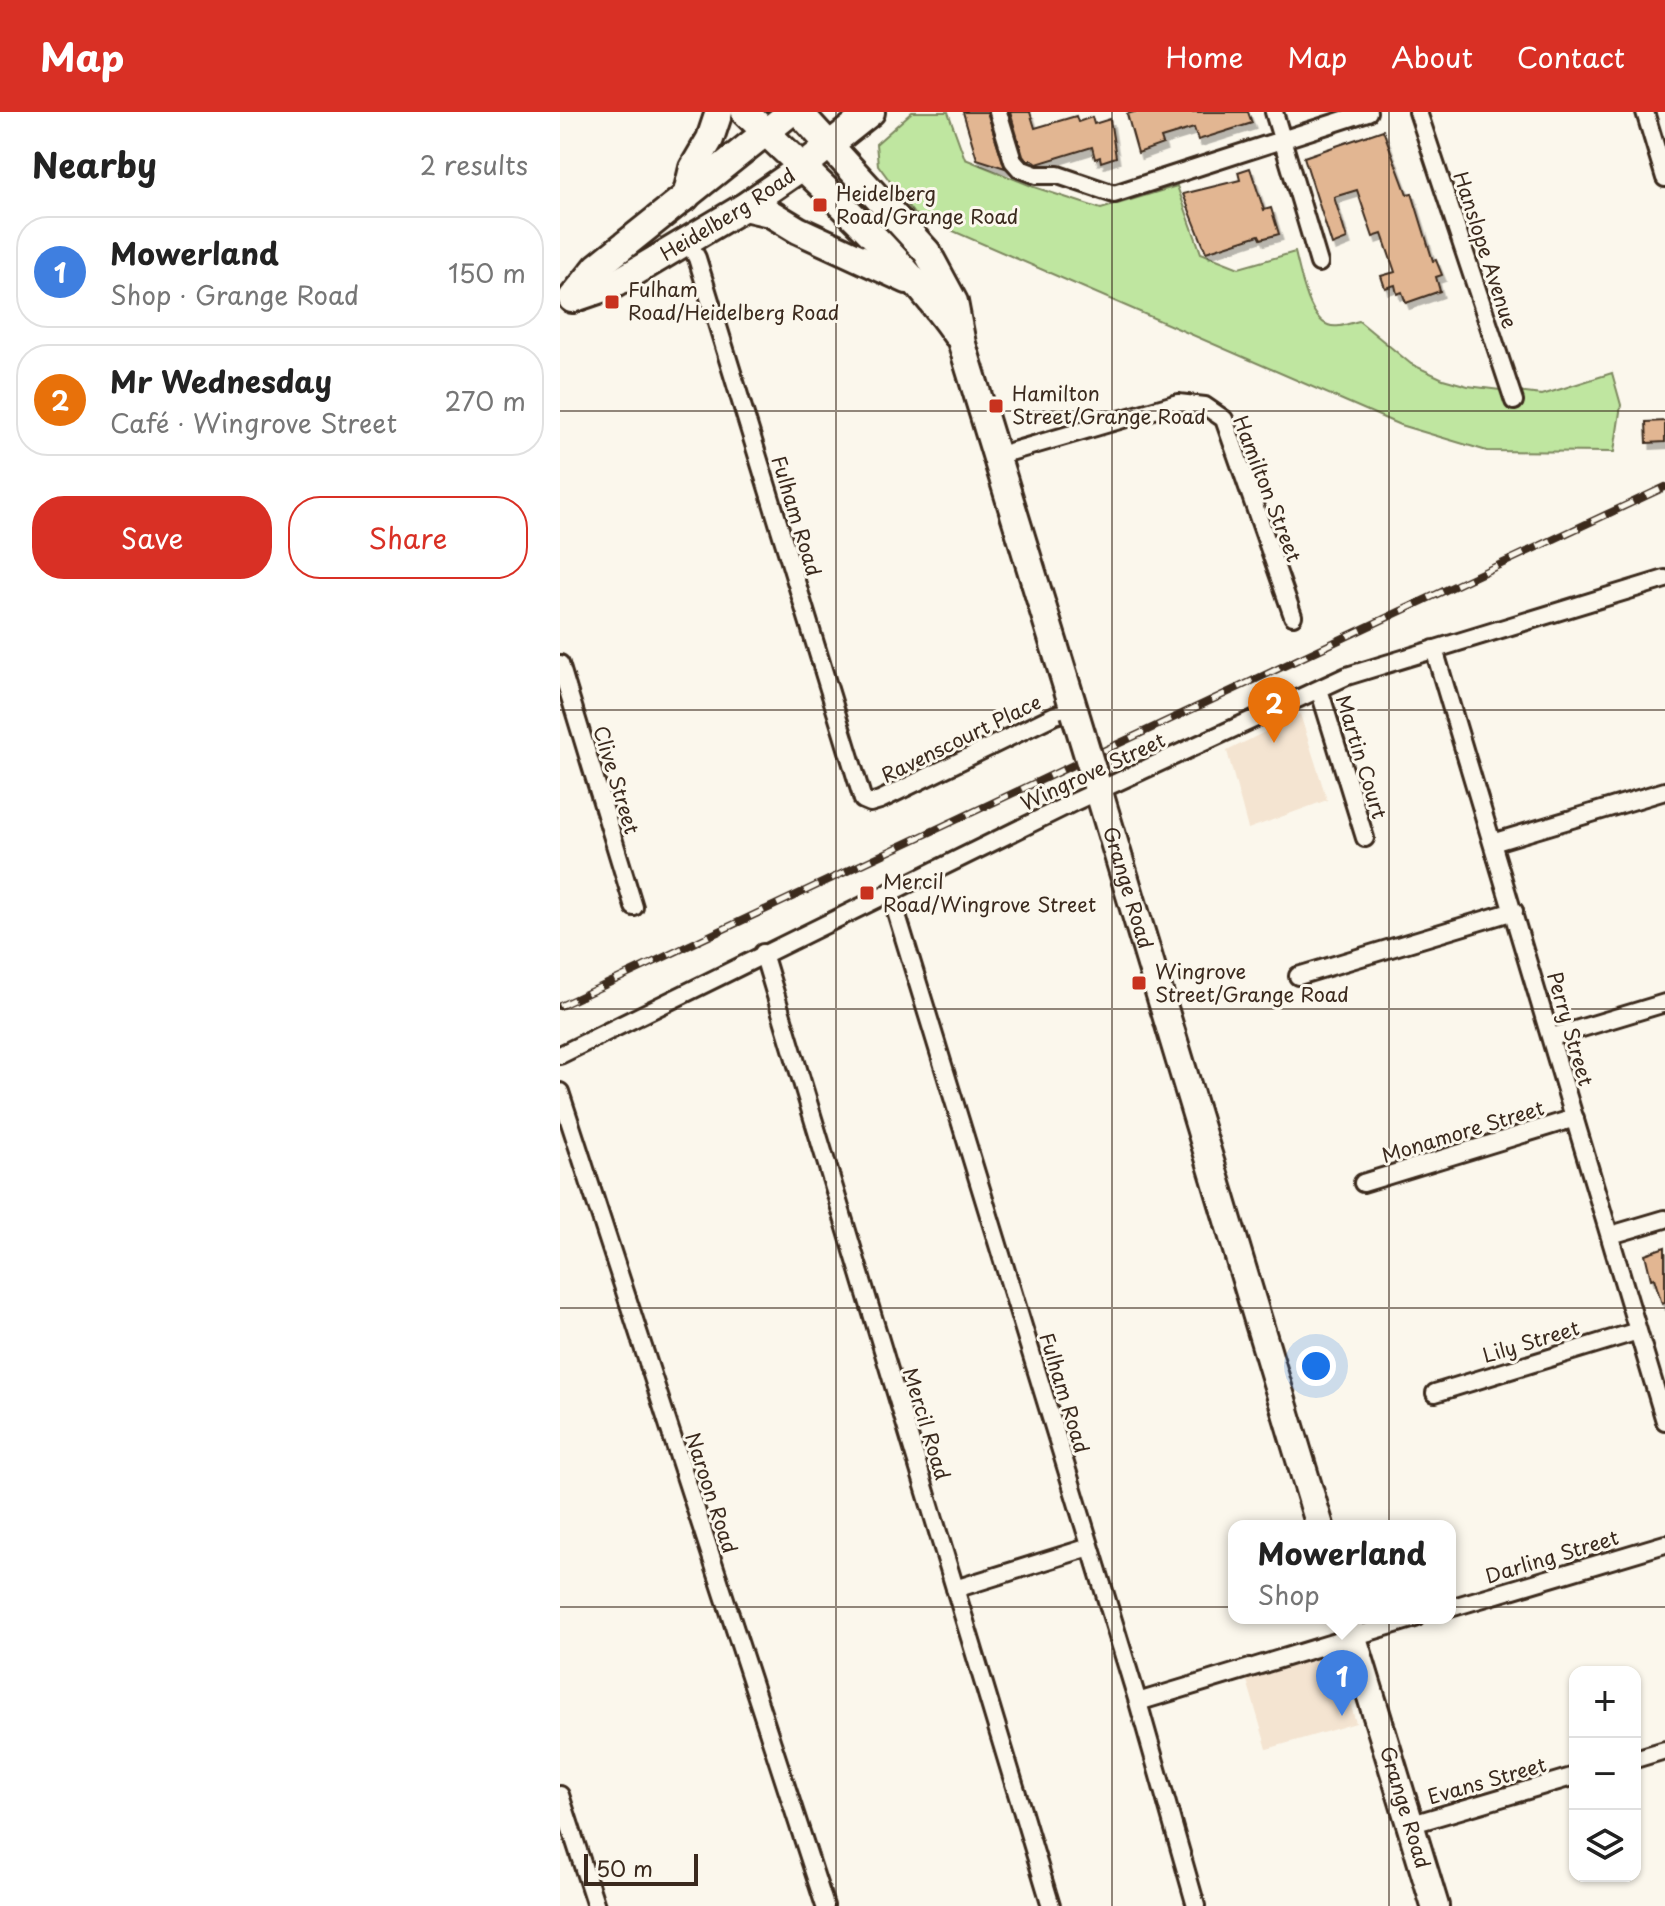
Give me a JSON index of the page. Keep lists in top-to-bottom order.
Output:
{
  "streets": {
    "main road": ["Heidelberg Road", "Grange Road"],
    "street": [
      "Hanslope Avenue",
      "Hamilton Street",
      "Fulham Road",
      "Ravenscourt Place",
      "Martin Court",
      "Wingrove Street",
      "Clive Street",
      "Perry Street",
      "Monamore Street",
      "Lily Street",
      "Mercil Road",
      "Naroon Road",
      "Darling Street",
      "Evans Street"
    ]
  },
  "crossings": [
    ["Heidelberg Road", "Fulham Road"],
    ["Heidelberg Road", "Grange Road"],
    ["Hamilton Street", "Grange Road"],
    ["Fulham Road", "Ravenscourt Place"],
    ["Fulham Road", "Wingrove Street"],
    ["Ravenscourt Place", "Grange Road"],
    ["Martin Court", "Wingrove Street"],
    ["Wingrove Street", "Grange Road"],
    ["Wingrove Street", "Perry Street"],
    ["Wingrove Street", "Mercil Road"],
    ["Grange Road", "Evans Street"],
    ["Perry Street", "Monamore Street"],
    ["Perry Street", "Lily Street"]
  ],
  "places": {
    "transit": [
      "Heidelberg Road/Grange Road",
      "Fulham Road/Heidelberg Road",
      "Hamilton Street/Grange Road",
      "Mercil Road/Wingrove Street",
      "Wingrove Street/Grange Road"
    ]
  },
  "scale_bar": "50 m",
  "page": {
    "header": "Map",
    "nav": [
      "Home",
      "Map",
      "About",
      "Contact"
    ],
    "heading": ["Nearby", "2 results"],
    "list": [
      {
        "mark": "1",
        "name": "Mowerland",
        "note": "Shop · Grange Road",
        "value": "150 m"
      },
      {
        "mark": "2",
        "name": "Mr Wednesday",
        "note": "Café · Wingrove Street",
        "value": "270 m"
      }
    ],
    "buttons": ["Save", "Share"],
    "pins": ["2", "1"],
    "popup": ["Mowerland", "Shop"],
    "map_buttons": ["+", "−"],
    "scale": "50 m"
  }
}
